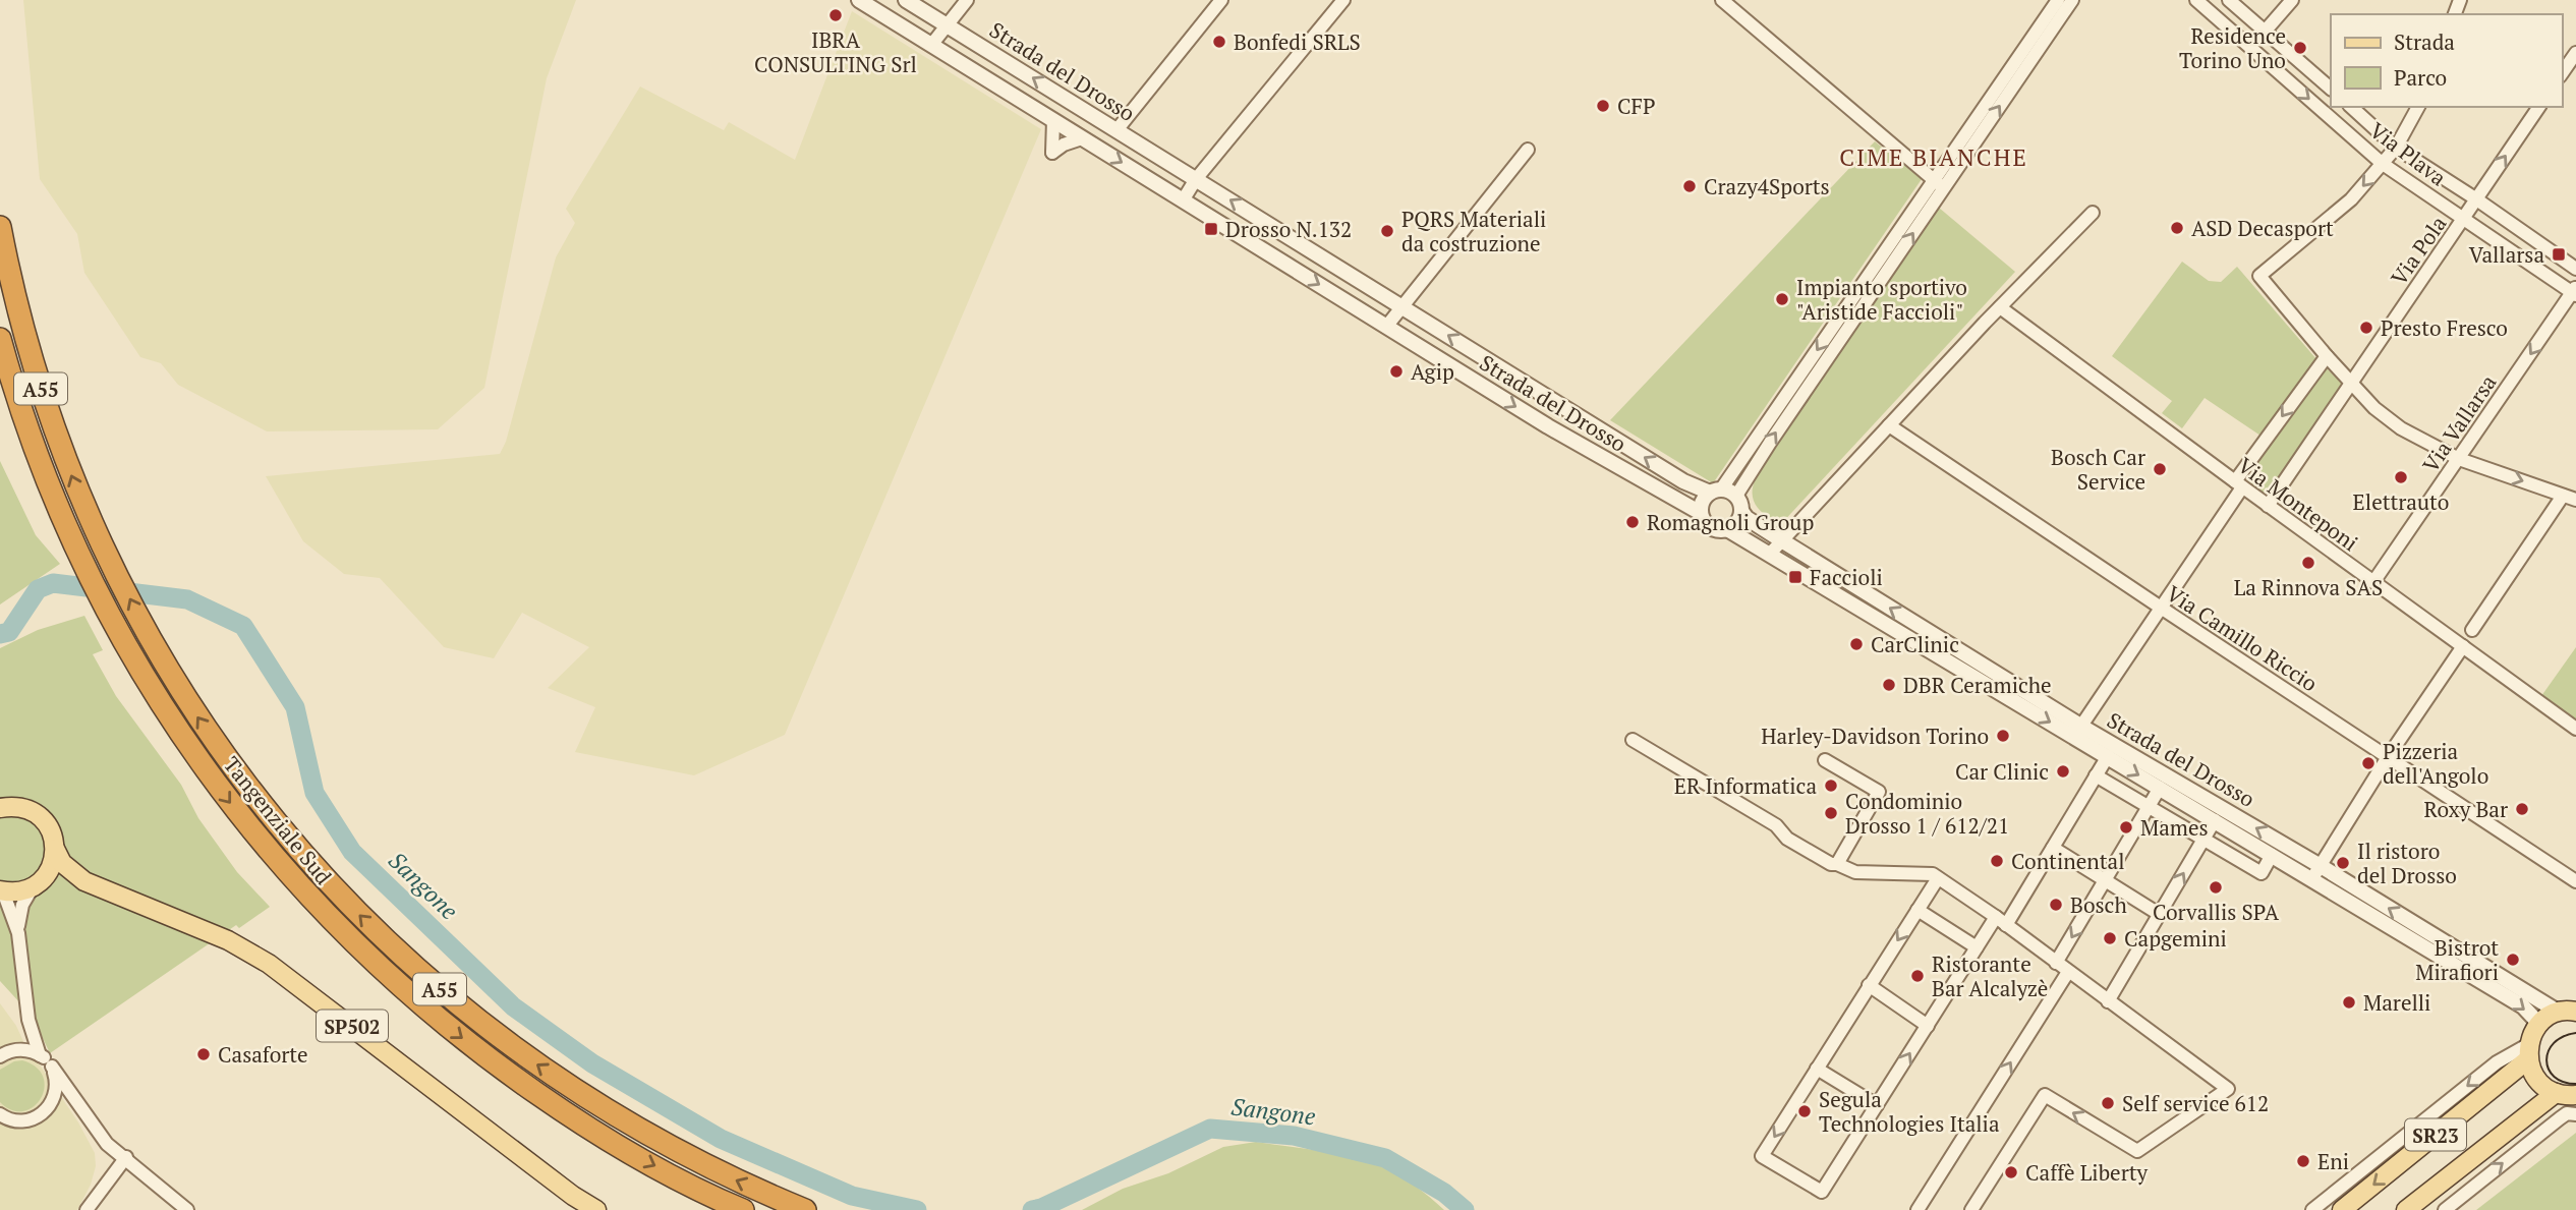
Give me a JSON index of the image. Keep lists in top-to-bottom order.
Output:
{
  "streets": {
    "highway": ["A55", "Tangenziale Sud"],
    "main road": ["SP502", "SR23"],
    "street": [
      "Strada del Drosso",
      "Via Plava",
      "Via Pola",
      "Via Vallarsa",
      "Via Monteponi",
      "Via Camillo Riccio"
    ]
  },
  "crossings": [
    ["Strada del Drosso", "SR23"],
    ["Via Plava", "Via Pola"],
    ["Via Plava", "Via Vallarsa"],
    ["Via Pola", "Via Monteponi"],
    ["Via Vallarsa", "Via Monteponi"]
  ],
  "one_way": ["Via Vallarsa"],
  "districts": ["CIME BIANCHE"],
  "water": ["Sangone"],
  "places": {
    "other": [
      "IBRA CONSULTING Srl",
      "Bonfedi SRLS",
      "Residence Torino Uno",
      "CFP",
      "Crazy4Sports",
      "ASD Decasport",
      "PQRS Materiali da costruzione",
      "Impianto sportivo \"Aristide Faccioli\"",
      "Presto Fresco",
      "Agip",
      "Bosch Car Service",
      "Elettrauto",
      "Romagnoli Group",
      "La Rinnova SAS",
      "CarClinic",
      "DBR Ceramiche",
      "Harley-Davidson Torino",
      "Pizzeria dell'Angolo",
      "Car Clinic",
      "ER Informatica",
      "Roxy Bar",
      "Condominio Drosso 1 / 612/21",
      "Mames",
      "Continental",
      "Il ristoro del Drosso",
      "Corvallis SPA",
      "Bosch",
      "Capgemini",
      "Bistrot Mirafiori",
      "Ristorante Bar Alcalyzè",
      "Marelli",
      "Casaforte",
      "Self service 612",
      "Segula Technologies Italia",
      "Eni",
      "Caffè Liberty"
    ],
    "transit": ["Drosso N.132", "Vallarsa", "Faccioli"]
  },
  "legend": ["Strada", "Parco"]
}
